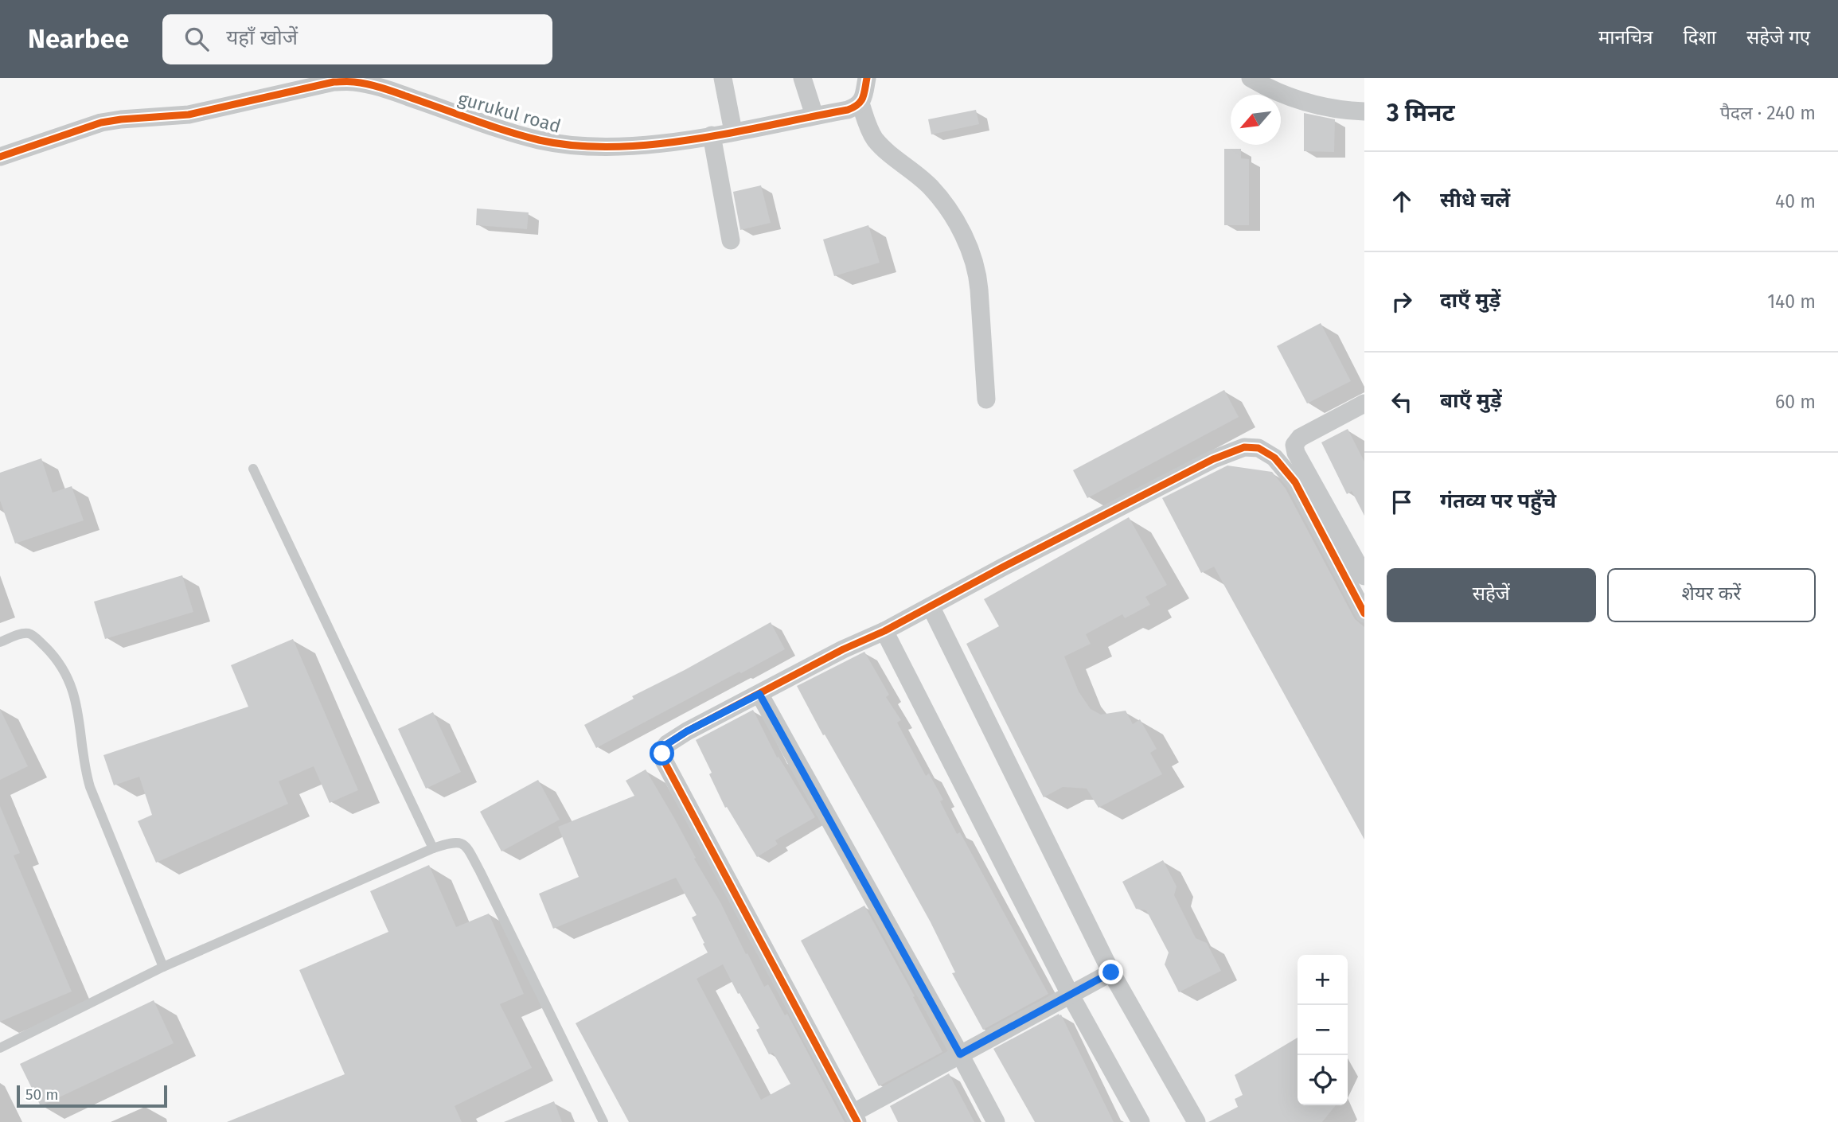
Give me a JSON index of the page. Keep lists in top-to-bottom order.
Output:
{
  "streets": {
    "street": ["gurukul road"]
  },
  "scale_bar": "50 m",
  "north": "bottom left",
  "page": {
    "header": "Nearbee",
    "search": "यहाँ खोजें",
    "nav": ["मानचित्र", "दिशा", "सहेजे गए"],
    "heading": ["3 मिनट", "पैदल · 240 m"],
    "list": [
      ["सीधे चलें", "40 m"],
      ["दाएँ मुड़ें", "140 m"],
      ["बाएँ मुड़ें", "60 m"],
      "गंतव्य पर पहुँचे"
    ],
    "buttons": ["सहेजें", "शेयर करें"],
    "map_buttons": ["+", "−"],
    "scale": "50 m"
  }
}
